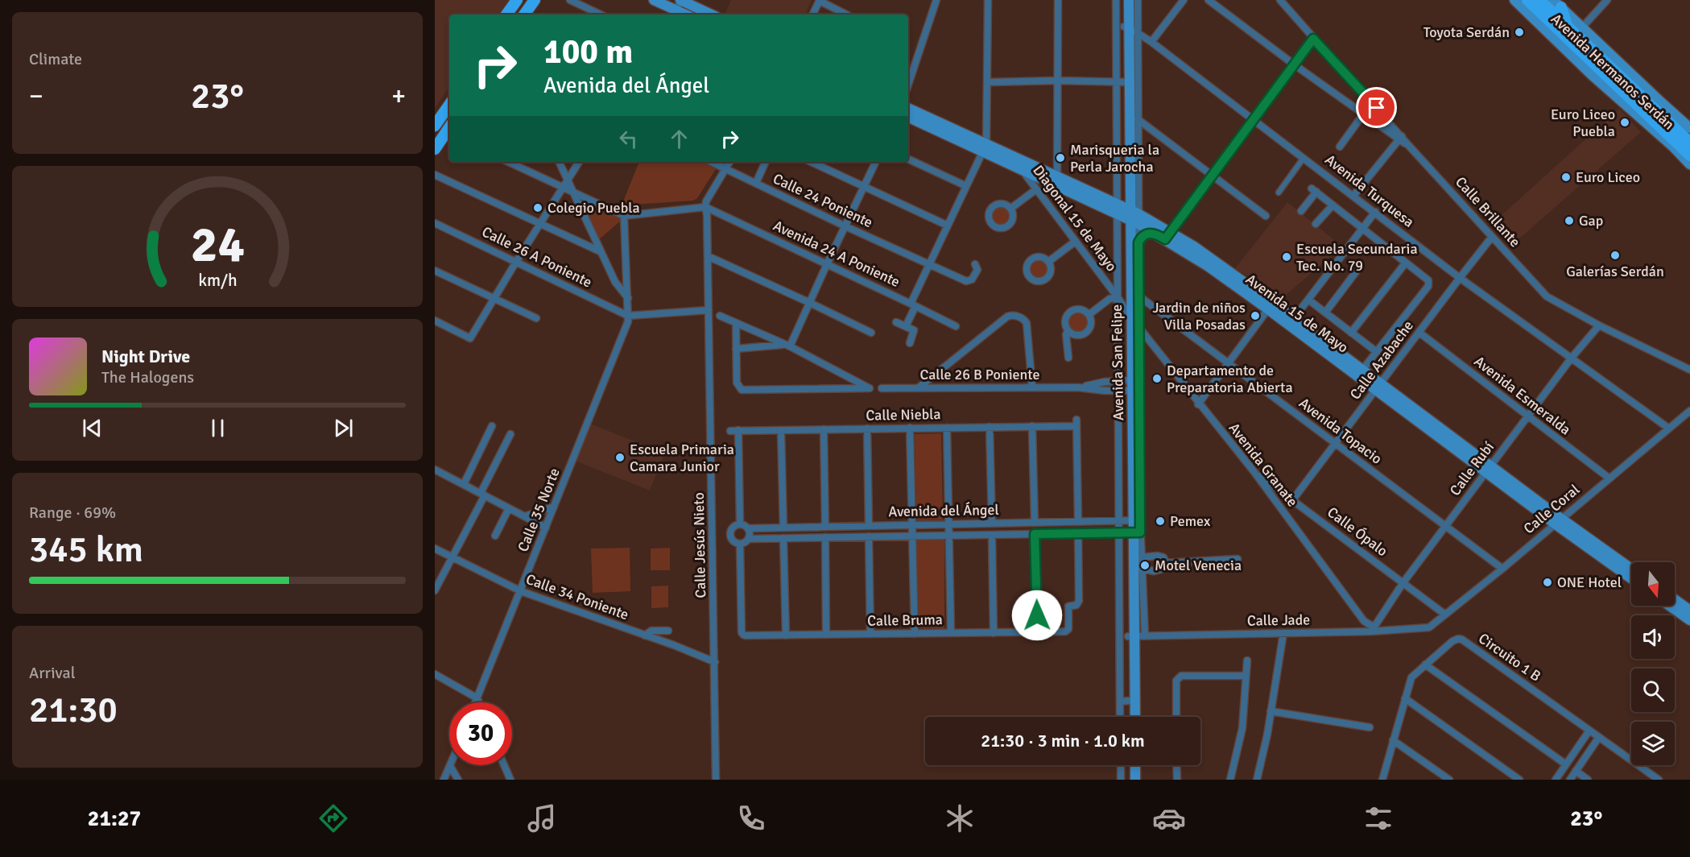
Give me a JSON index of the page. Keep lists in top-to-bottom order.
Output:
{
  "streets": {
    "main road": ["Avenida Hermanos Serdán", "Avenida 15 de Mayo", "Avenida San Felipe"],
    "street": [
      "Avenida Turquesa",
      "Calle 24 Poniente",
      "Calle Brillante",
      "Diagonal 15 de Mayo",
      "Avenida 24 A Poniente",
      "Calle 26 A Poniente",
      "Calle Azabache",
      "Calle 26 B Poniente",
      "Avenida Esmeralda",
      "Calle Niebla",
      "Avenida Topacio",
      "Avenida Granate",
      "Calle Rubí",
      "Calle Coral",
      "Calle 35 Norte",
      "Avenida del Ángel",
      "Calle Ópalo",
      "Calle Jesús Nieto",
      "Calle 34 Poniente",
      "Calle Bruma",
      "Calle Jade",
      "Circuito 1 B"
    ]
  },
  "crossings": [
    ["Avenida Turquesa", "Calle Azabache"],
    ["Avenida Turquesa", "Avenida San Felipe"],
    ["Avenida Turquesa", "Calle Rubí"],
    ["Avenida Turquesa", "Calle Coral"],
    ["Calle Brillante", "Calle Azabache"],
    ["Calle Brillante", "Calle Rubí"],
    ["Diagonal 15 de Mayo", "Avenida 15 de Mayo"],
    ["Diagonal 15 de Mayo", "Avenida San Felipe"],
    ["Diagonal 15 de Mayo", "Avenida Granate"],
    ["Avenida 24 A Poniente", "Calle Jesús Nieto"],
    ["Calle 26 A Poniente", "Calle 35 Norte"],
    ["Avenida 15 de Mayo", "Calle Azabache"],
    ["Avenida 15 de Mayo", "Avenida San Felipe"],
    ["Avenida 15 de Mayo", "Calle Rubí"],
    ["Avenida 15 de Mayo", "Calle Coral"],
    ["Calle Azabache", "Avenida Esmeralda"],
    ["Calle Azabache", "Avenida Topacio"],
    ["Calle Azabache", "Calle Ópalo"],
    ["Avenida San Felipe", "Calle 26 B Poniente"],
    ["Avenida San Felipe", "Avenida Topacio"],
    ["Avenida San Felipe", "Avenida Granate"],
    ["Avenida San Felipe", "Avenida del Ángel"],
    ["Avenida San Felipe", "Calle Jade"],
    ["Avenida Esmeralda", "Calle Rubí"],
    ["Avenida Esmeralda", "Calle Coral"],
    ["Calle Niebla", "Avenida del Ángel"],
    ["Avenida Topacio", "Calle Rubí"],
    ["Avenida Topacio", "Calle Coral"],
    ["Avenida Granate", "Calle Rubí"],
    ["Avenida Granate", "Calle Ópalo"],
    ["Avenida Granate", "Calle Jade"],
    ["Calle Rubí", "Calle Ópalo"],
    ["Calle Rubí", "Calle Jade"],
    ["Calle Coral", "Calle Ópalo"],
    ["Calle Coral", "Calle Jade"],
    ["Calle 35 Norte", "Calle 34 Poniente"],
    ["Avenida del Ángel", "Calle Bruma"],
    ["Calle Jesús Nieto", "Calle 34 Poniente"]
  ],
  "places": [
    "Toyota Serdán",
    "Euro Liceo Puebla",
    "Marisqueria la Perla Jarocha",
    "Euro Liceo",
    "Colegio Puebla",
    "Gap",
    "Galerías Serdán",
    "Escuela Secundaria Tec. No. 79",
    "Jardin de niños Villa Posadas",
    "Departamento de Preparatoria Abierta",
    "Escuela Primaria Camara Junior",
    "Pemex",
    "Motel Venecia",
    "ONE Hotel"
  ],
  "north": "bottom",
  "page": {
    "tile": [
      "Climate",
      ["Range · 69%", "345 km"],
      ["Arrival", "21:30"]
    ],
    "turn": ["100 m", "Avenida del Ángel"],
    "heat": ["−", "23°", "+"],
    "song": ["Night Drive", "The Halogens"],
    "limit": "30",
    "trip": "21:30 · 3 min · 1.0 km",
    "tabs": ["21:27", "23°"],
    "gauge": ["24", "km/h"]
  }
}
